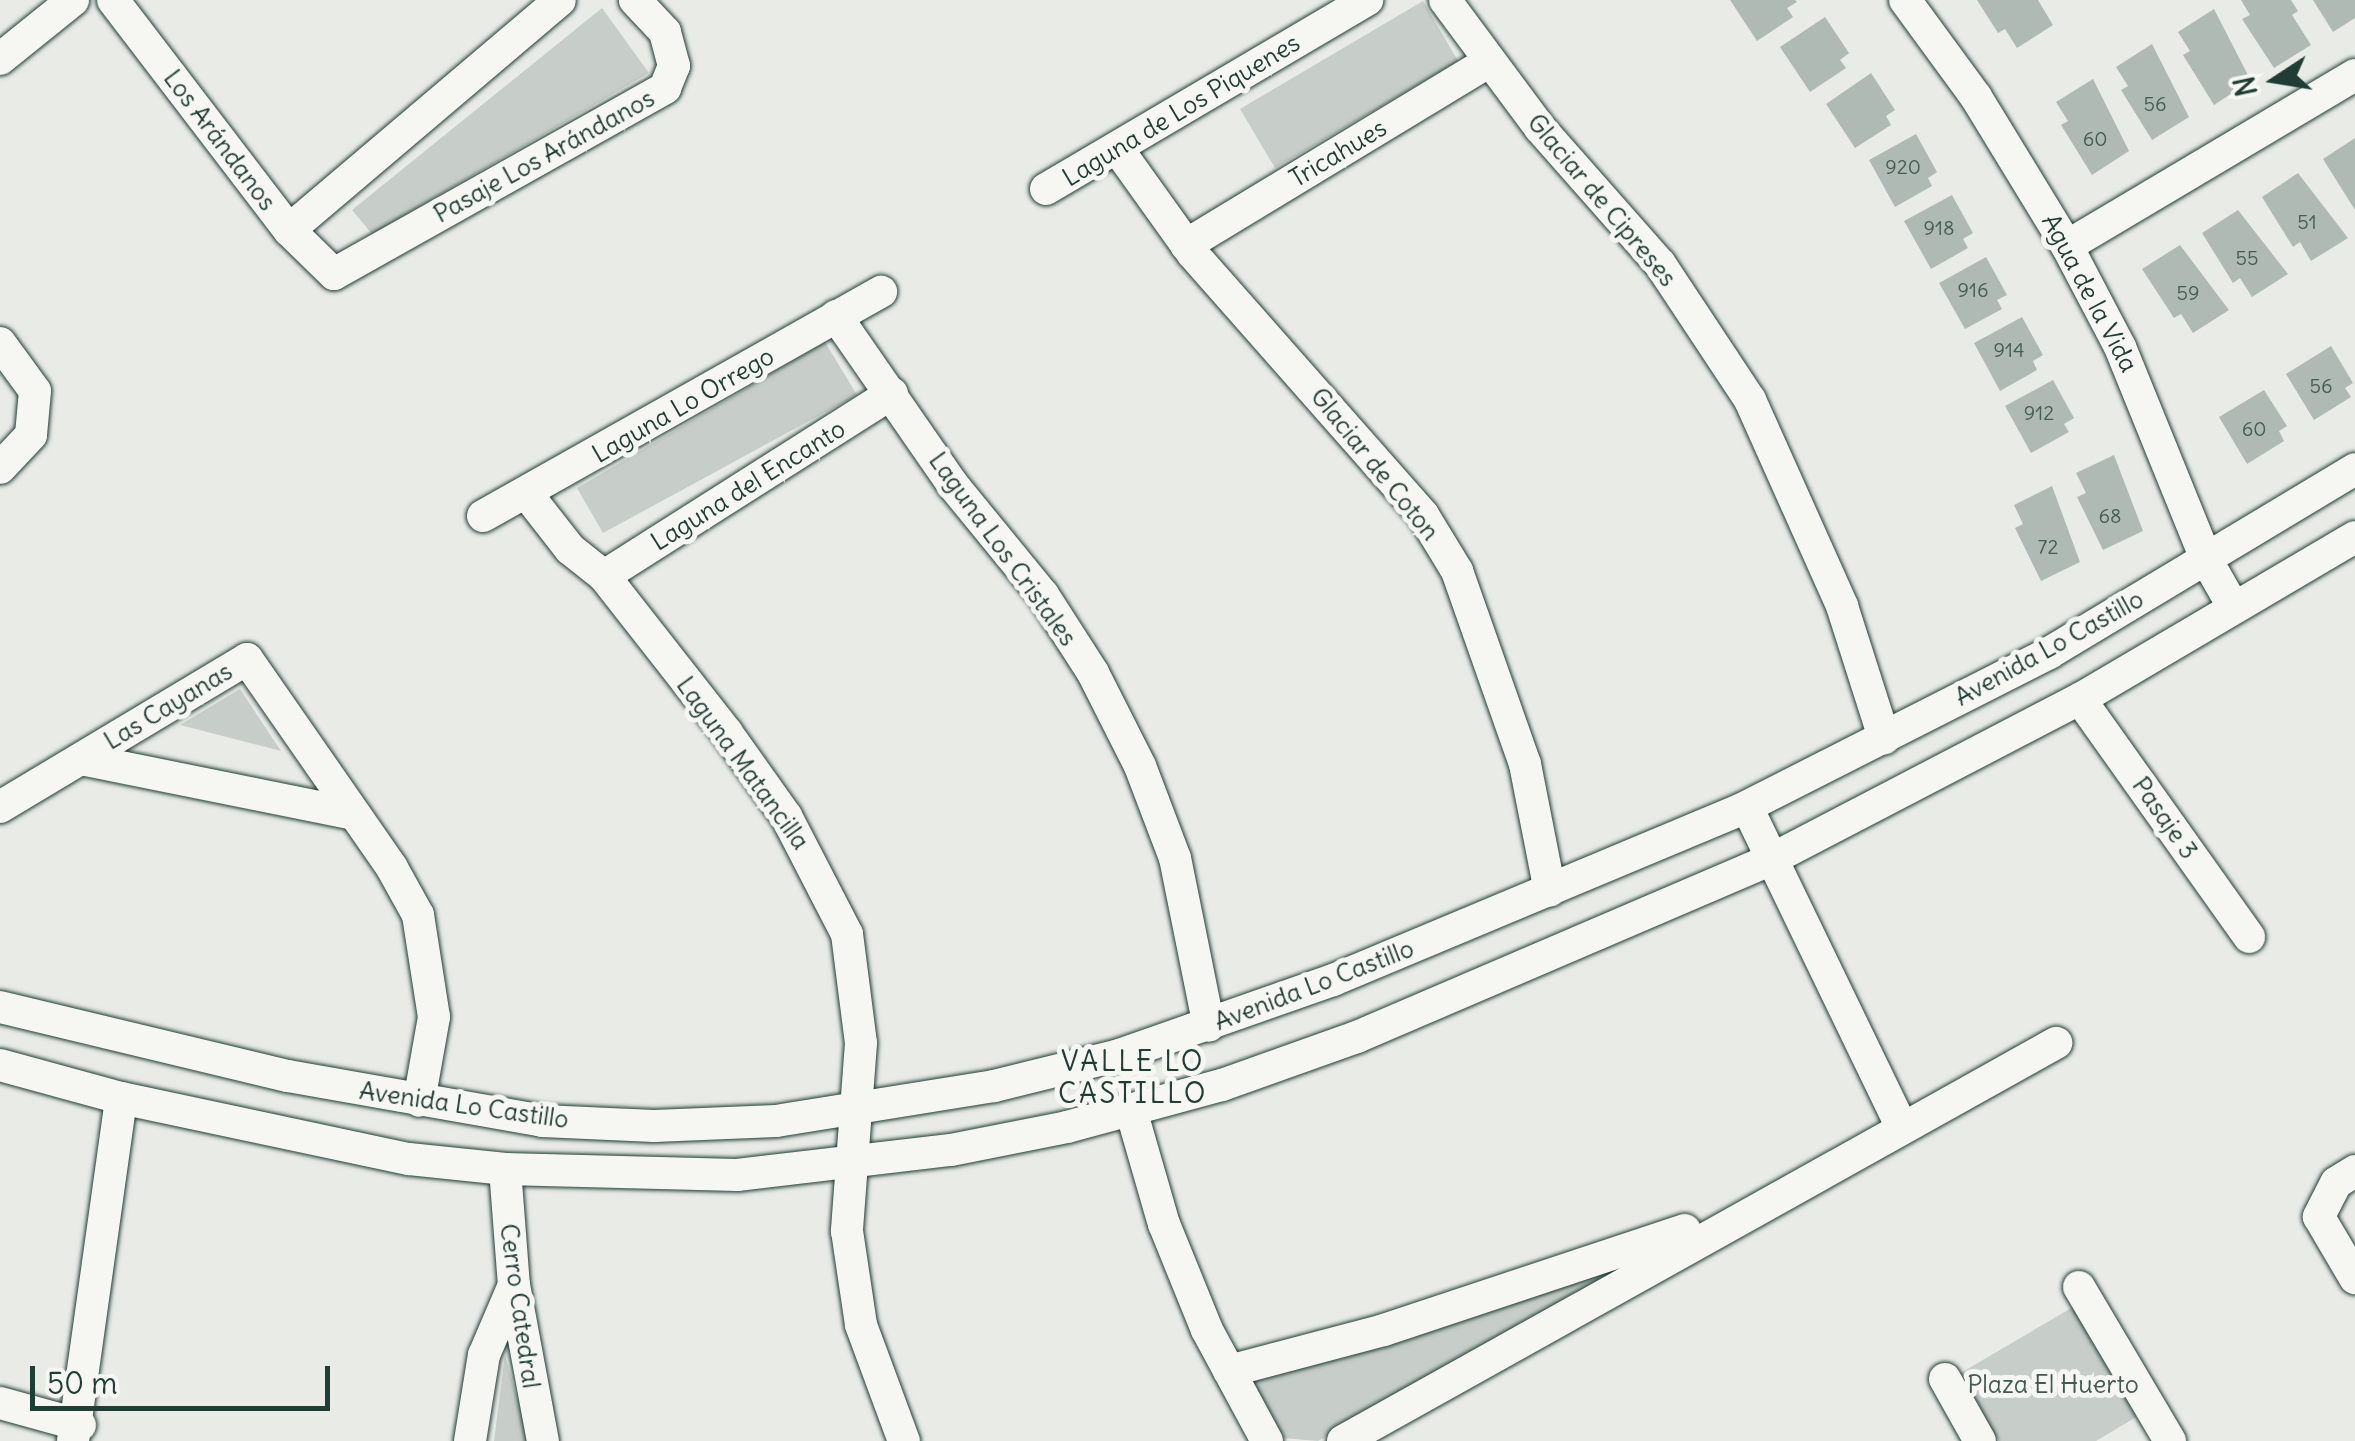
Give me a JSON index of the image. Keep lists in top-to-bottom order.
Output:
{
  "streets": {
    "street": [
      "Laguna de Los Piquenes",
      "Los Arándanos",
      "Tricahues",
      "Pasaje Los Arándanos",
      "Glaciar de Cipreses",
      "Agua de la Vida",
      "Laguna Lo Orrego",
      "Glaciar de Coton",
      "Laguna del Encanto",
      "Laguna Los Cristales",
      "Avenida Lo Castillo",
      "Las Cayanas",
      "Laguna Matancilla",
      "Pasaje 3",
      "Cerro Catedral"
    ]
  },
  "crossings": [
    ["Laguna de Los Piquenes", "Glaciar de Coton"],
    ["Los Arándanos", "Pasaje Los Arándanos"],
    ["Tricahues", "Glaciar de Cipreses"],
    ["Tricahues", "Glaciar de Coton"],
    ["Glaciar de Cipreses", "Avenida Lo Castillo"],
    ["Agua de la Vida", "Avenida Lo Castillo"],
    ["Laguna Lo Orrego", "Laguna Los Cristales"],
    ["Laguna Lo Orrego", "Laguna Matancilla"],
    ["Glaciar de Coton", "Avenida Lo Castillo"],
    ["Laguna del Encanto", "Laguna Los Cristales"],
    ["Laguna del Encanto", "Laguna Matancilla"],
    ["Laguna Los Cristales", "Avenida Lo Castillo"],
    ["Avenida Lo Castillo", "Las Cayanas"],
    ["Avenida Lo Castillo", "Laguna Matancilla"],
    ["Avenida Lo Castillo", "Pasaje 3"],
    ["Avenida Lo Castillo", "Cerro Catedral"]
  ],
  "districts": ["VALLE LO CASTILLO"],
  "parks": ["Plaza El Huerto"],
  "house_numbers": [
    "56",
    "60",
    "920",
    "51",
    "918",
    "55",
    "916",
    "59",
    "914",
    "56",
    "912",
    "60",
    "68",
    "72"
  ],
  "scale_bar": "50 m",
  "north": "left"
}
